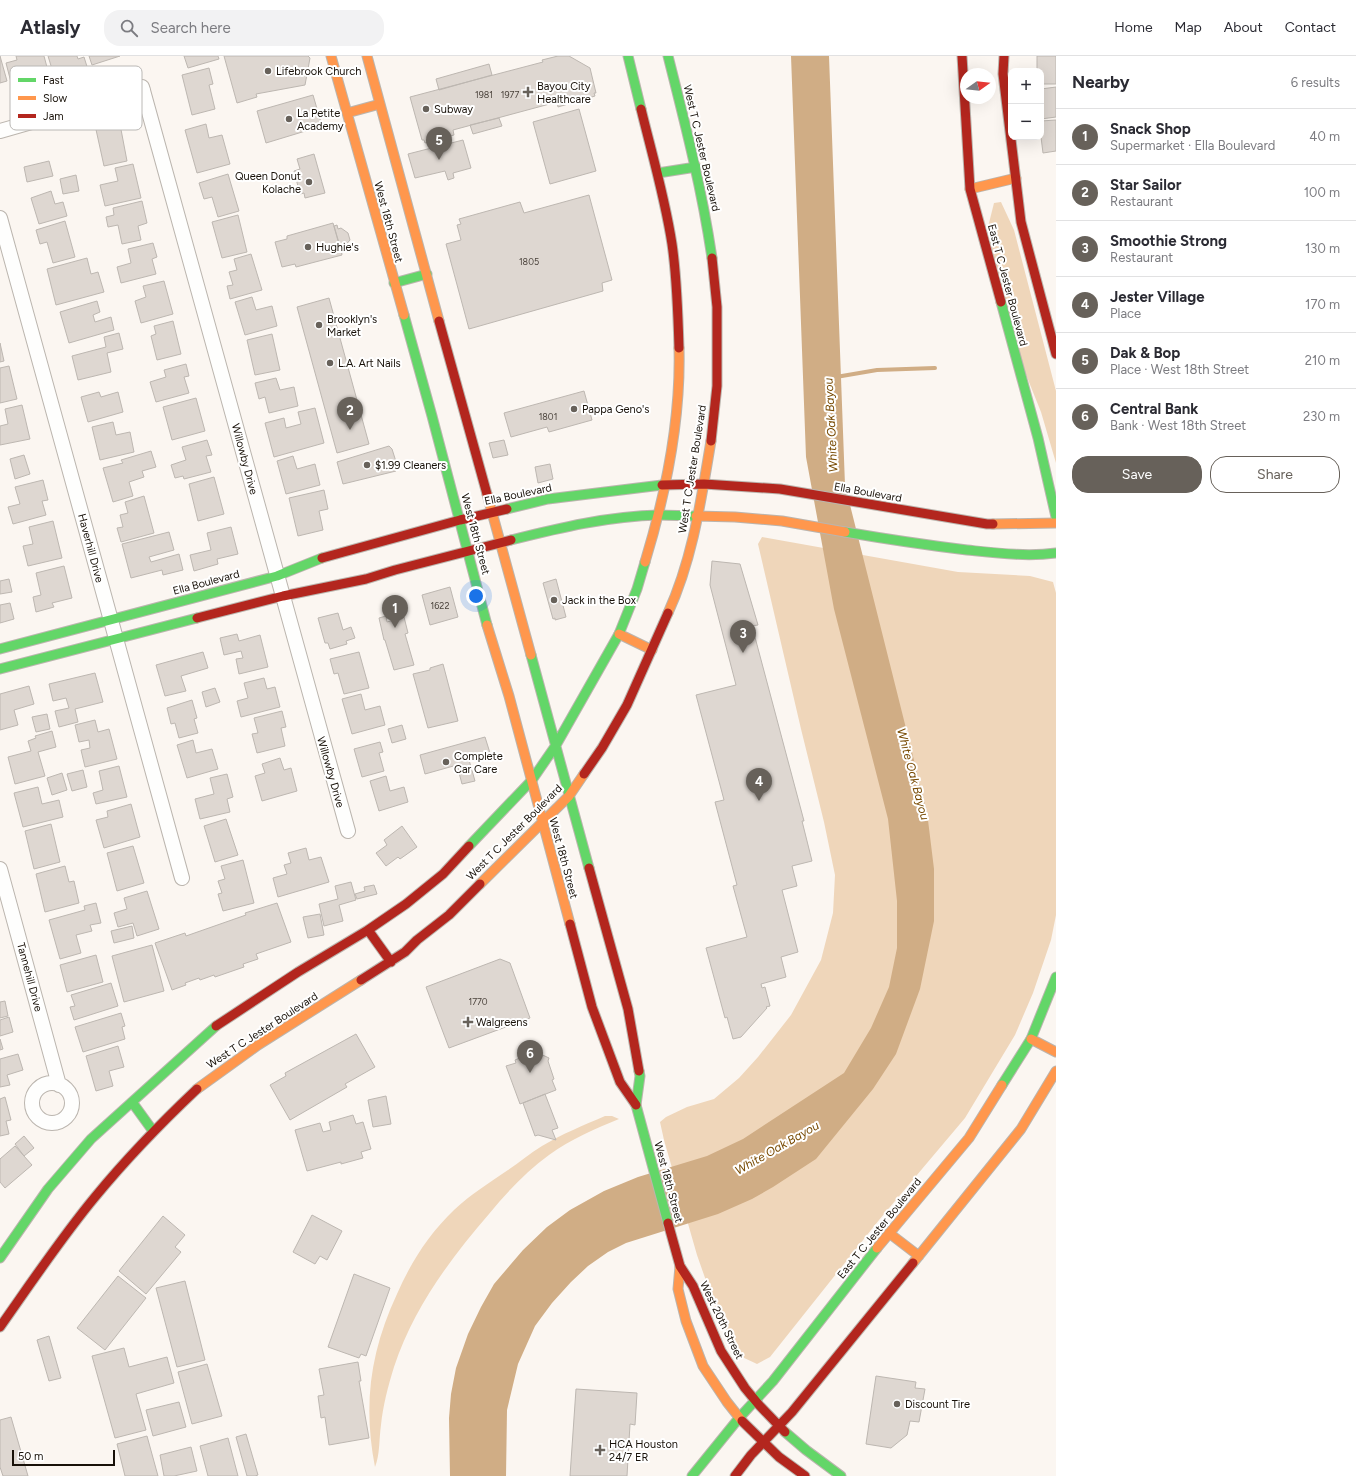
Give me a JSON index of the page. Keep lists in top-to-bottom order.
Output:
{
  "streets": {
    "main road": [
      "West T C Jester Boulevard",
      "West 18th Street",
      "East T C Jester Boulevard",
      "Ella Boulevard",
      "West 20th Street"
    ],
    "street": ["Willowby Drive", "Haverhill Drive", "Tannehill Drive"]
  },
  "crossings": [
    ["West T C Jester Boulevard", "West 18th Street"],
    ["West T C Jester Boulevard", "Ella Boulevard"],
    ["West 18th Street", "Ella Boulevard"],
    ["West 18th Street", "West 20th Street"],
    ["East T C Jester Boulevard", "West 20th Street"],
    ["Willowby Drive", "Ella Boulevard"],
    ["Ella Boulevard", "Haverhill Drive"]
  ],
  "water": ["White Oak Bayou"],
  "places": {
    "other": [
      "Lifebrook Church",
      "Subway",
      "La Petite Academy",
      "Queen Donut Kolache",
      "Hughie's",
      "Brooklyn's Market",
      "L.A. Art Nails",
      "Pappa Geno's",
      "$1.99 Cleaners",
      "Jack in the Box",
      "Complete Car Care",
      "Discount Tire"
    ],
    "health": ["Bayou City Healthcare", "Walgreens", "HCA Houston 24/7 ER"]
  },
  "house_numbers": [
    "1981",
    "1977",
    "1805",
    "1801",
    "1622",
    "1770"
  ],
  "legend": ["Fast", "Slow", "Jam"],
  "scale_bar": "50 m",
  "north": "right",
  "page": {
    "header": "Atlasly",
    "search": "Search here",
    "nav": [
      "Home",
      "Map",
      "About",
      "Contact"
    ],
    "heading": ["Nearby", "6 results"],
    "map_buttons": ["+", "−"],
    "list": [
      {
        "mark": "1",
        "name": "Snack Shop",
        "note": "Supermarket · Ella Boulevard",
        "value": "40 m"
      },
      {
        "mark": "2",
        "name": "Star Sailor",
        "note": "Restaurant",
        "value": "100 m"
      },
      {
        "mark": "3",
        "name": "Smoothie Strong",
        "note": "Restaurant",
        "value": "130 m"
      },
      {
        "mark": "4",
        "name": "Jester Village",
        "note": "Place",
        "value": "170 m"
      },
      {
        "mark": "5",
        "name": "Dak & Bop",
        "note": "Place · West 18th Street",
        "value": "210 m"
      },
      {
        "mark": "6",
        "name": "Central Bank",
        "note": "Bank · West 18th Street",
        "value": "230 m"
      }
    ],
    "pins": [
      "5",
      "2",
      "1",
      "3",
      "4",
      "6"
    ],
    "buttons": ["Save", "Share"],
    "scale": "50 m"
  }
}
